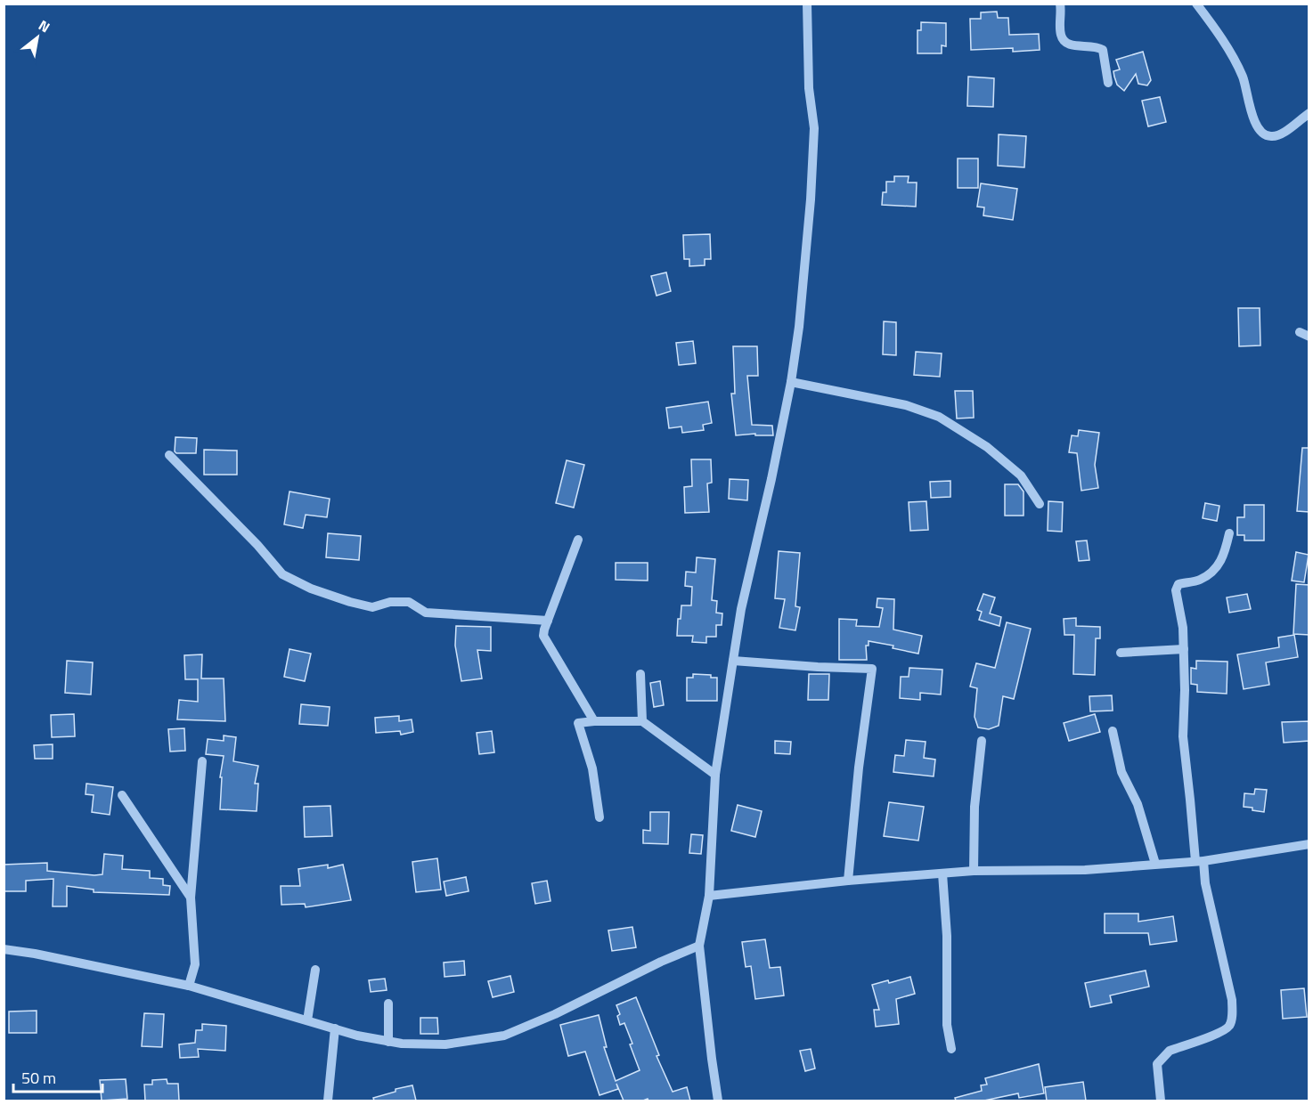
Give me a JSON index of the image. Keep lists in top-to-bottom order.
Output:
{
  "scale_bar": "50 m",
  "north": "top right"
}
